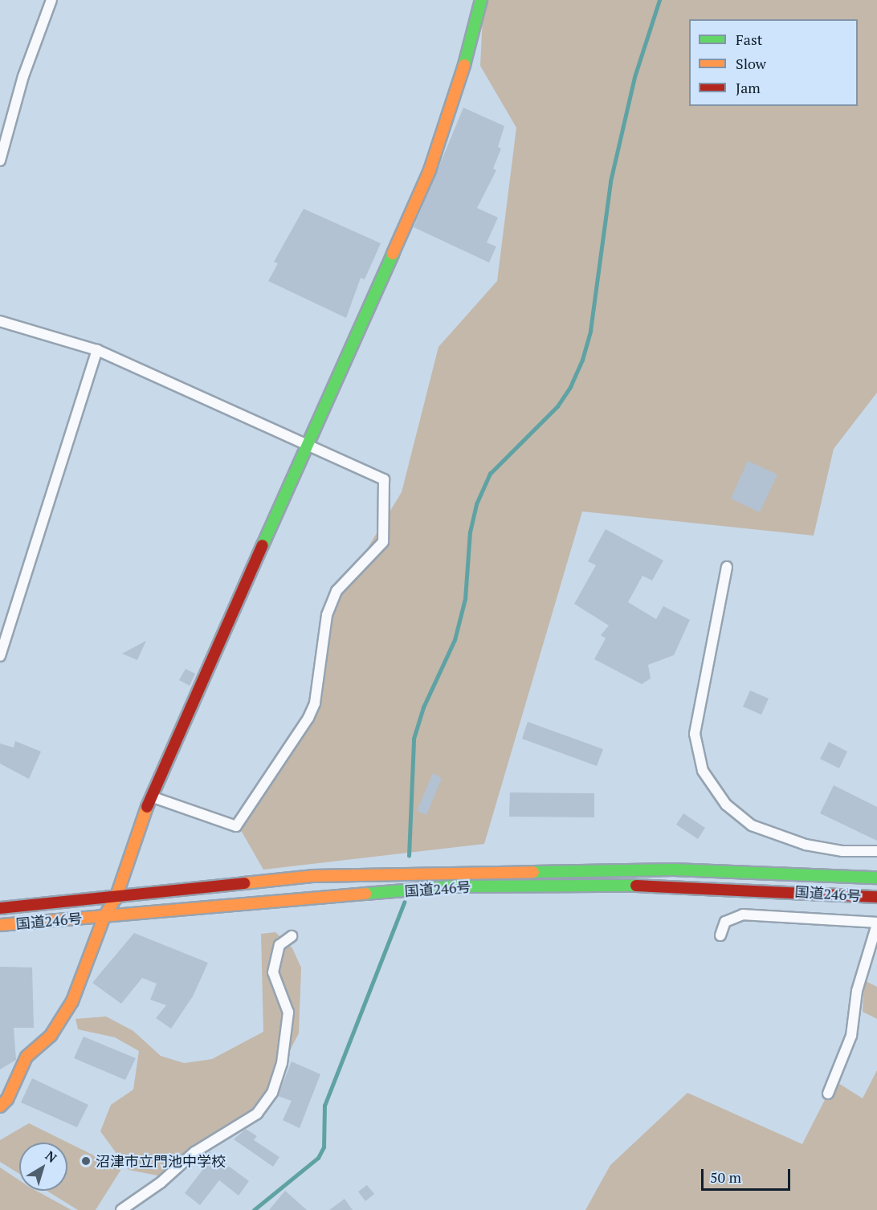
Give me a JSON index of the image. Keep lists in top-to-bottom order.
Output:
{
  "streets": {
    "main road": ["国道246号"]
  },
  "places": ["沼津市立門池中学校"],
  "legend": ["Fast", "Slow", "Jam"],
  "scale_bar": "50 m",
  "north": "top right"
}
